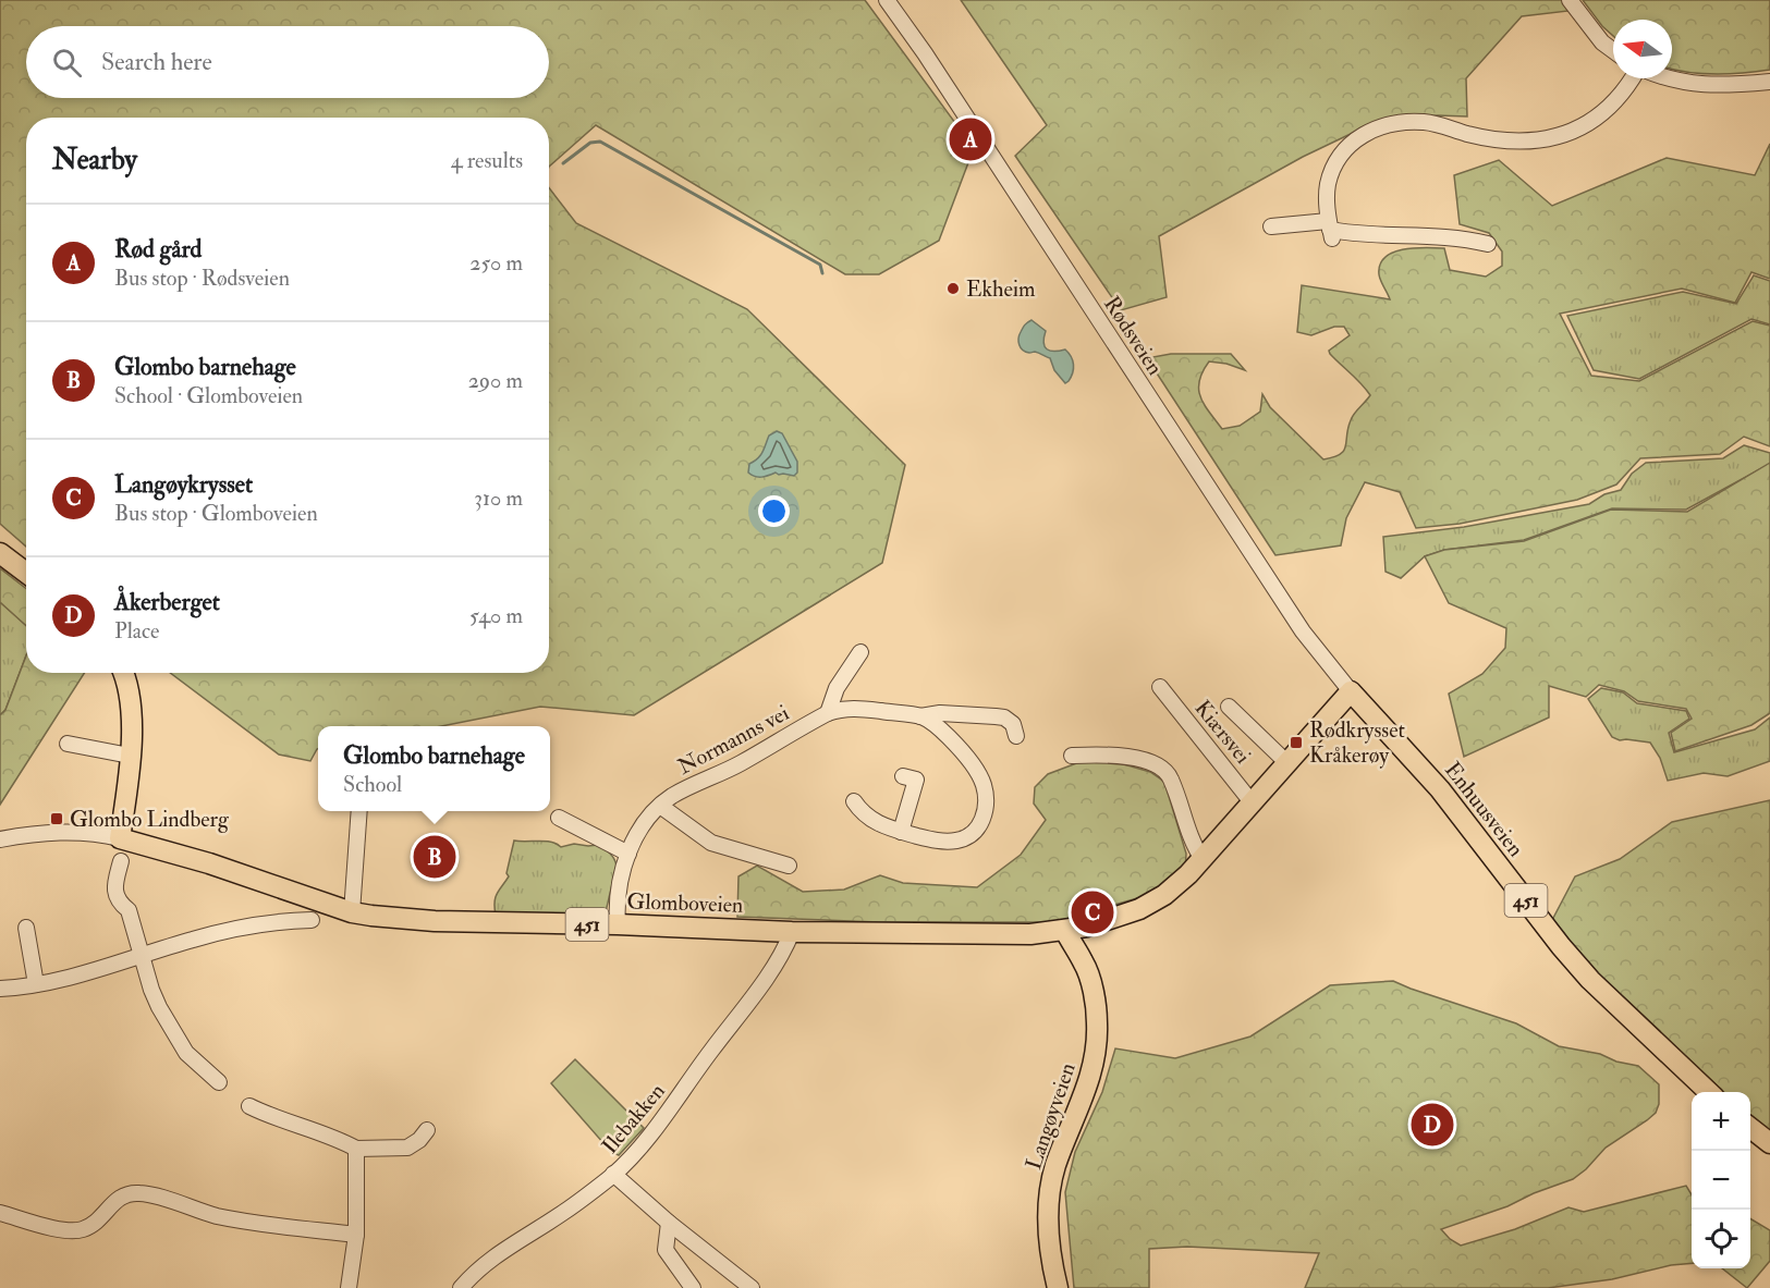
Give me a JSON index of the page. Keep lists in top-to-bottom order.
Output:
{
  "streets": {
    "main road": [
      "Enhuusveien",
      "451",
      "Glomboveien",
      "Langøyveien"
    ],
    "street": [
      "Rødsveien",
      "Kiærsvei",
      "Normanns vei",
      "Ilebakken"
    ]
  },
  "crossings": [
    ["Rødsveien", "Enhuusveien"],
    ["Rødsveien", "Glomboveien"],
    ["Kiærsvei", "Glomboveien"],
    ["Normanns vei", "Glomboveien"],
    ["Enhuusveien", "Glomboveien"],
    ["Glomboveien", "Langøyveien"],
    ["Glomboveien", "Ilebakken"]
  ],
  "places": {
    "other": ["Ekheim"],
    "transit": ["Rødkrysset Kråkerøy", "Glombo Lindberg"]
  },
  "north": "left",
  "page": {
    "search": "Search here",
    "pins": [
      "A",
      "B",
      "C",
      "D"
    ],
    "heading": ["Nearby", "4 results"],
    "list": [
      {
        "mark": "A",
        "name": "Rød gård",
        "note": "Bus stop · Rødsveien",
        "value": "250 m"
      },
      {
        "mark": "B",
        "name": "Glombo barnehage",
        "note": "School · Glomboveien",
        "value": "290 m"
      },
      {
        "mark": "C",
        "name": "Langøykrysset",
        "note": "Bus stop · Glomboveien",
        "value": "310 m"
      },
      {
        "mark": "D",
        "name": "Åkerberget",
        "note": "Place",
        "value": "540 m"
      }
    ],
    "popup": ["Glombo barnehage", "School"],
    "map_buttons": ["+", "−"]
  }
}
